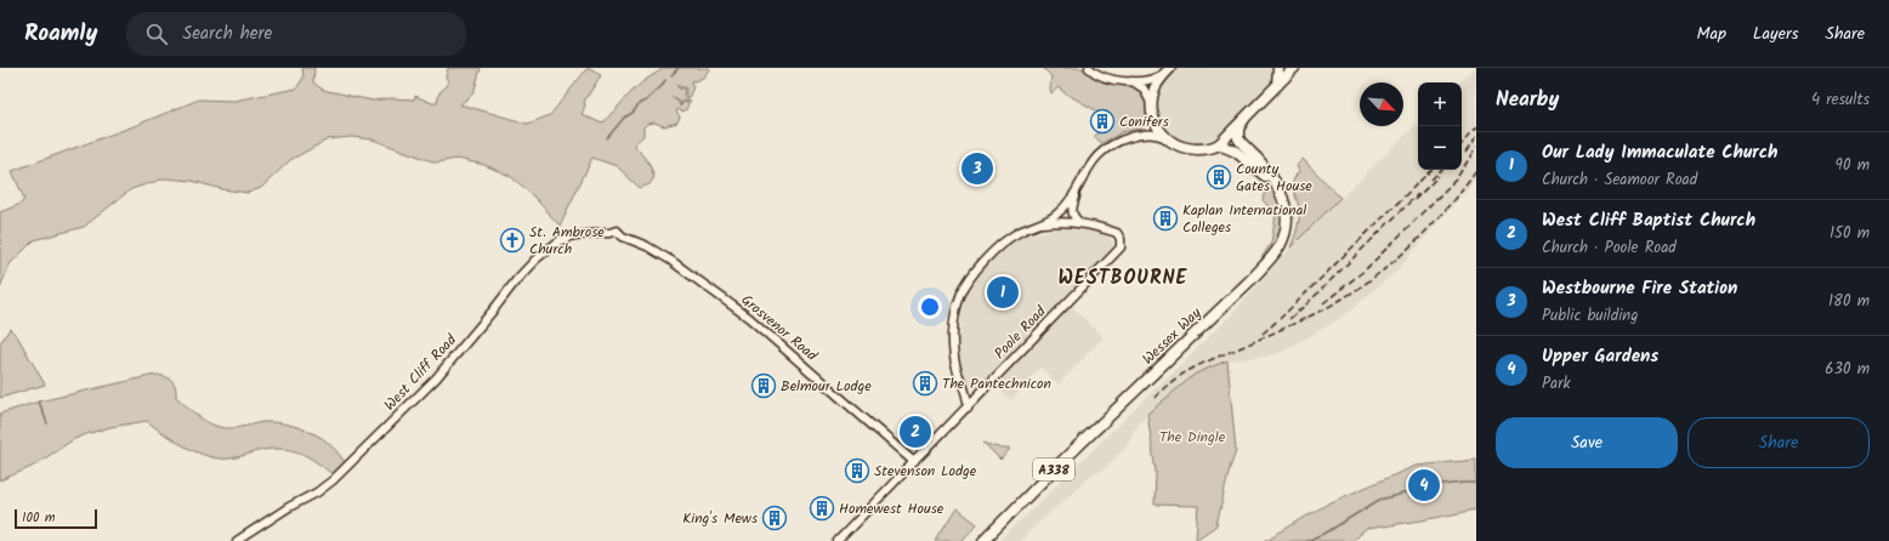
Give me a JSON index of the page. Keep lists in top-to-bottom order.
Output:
{
  "streets": {
    "highway": ["Wessex Way", "A338"],
    "street": ["Grosvenor Road", "Poole Road", "West Cliff Road"]
  },
  "crossings": [
    ["Grosvenor Road", "Poole Road"],
    ["Grosvenor Road", "West Cliff Road"],
    ["Wessex Way", "A338"]
  ],
  "districts": ["WESTBOURNE"],
  "parks": ["The Dingle"],
  "places": {
    "building": [
      "Conifers",
      "County Gates House",
      "Kaplan International Colleges",
      "The Pantechnicon",
      "Belmour Lodge",
      "Stevenson Lodge",
      "Homewest House",
      "King's Mews"
    ],
    "church": ["St. Ambrose Church"]
  },
  "scale_bar": "100 m",
  "north": "bottom right",
  "page": {
    "header": "Roamly",
    "search": "Search here",
    "nav": ["Map", "Layers", "Share"],
    "heading": ["Nearby", "4 results"],
    "map_buttons": ["+", "−"],
    "list": [
      {
        "mark": "1",
        "name": "Our Lady Immaculate Church",
        "note": "Church · Seamoor Road",
        "value": "90 m"
      },
      {
        "mark": "2",
        "name": "West Cliff Baptist Church",
        "note": "Church · Poole Road",
        "value": "150 m"
      },
      {
        "mark": "3",
        "name": "Westbourne Fire Station",
        "note": "Public building",
        "value": "180 m"
      },
      {
        "mark": "4",
        "name": "Upper Gardens",
        "note": "Park",
        "value": "630 m"
      }
    ],
    "pins": [
      "3",
      "1",
      "2",
      "4"
    ],
    "buttons": ["Save", "Share"],
    "scale": "100 m"
  }
}
